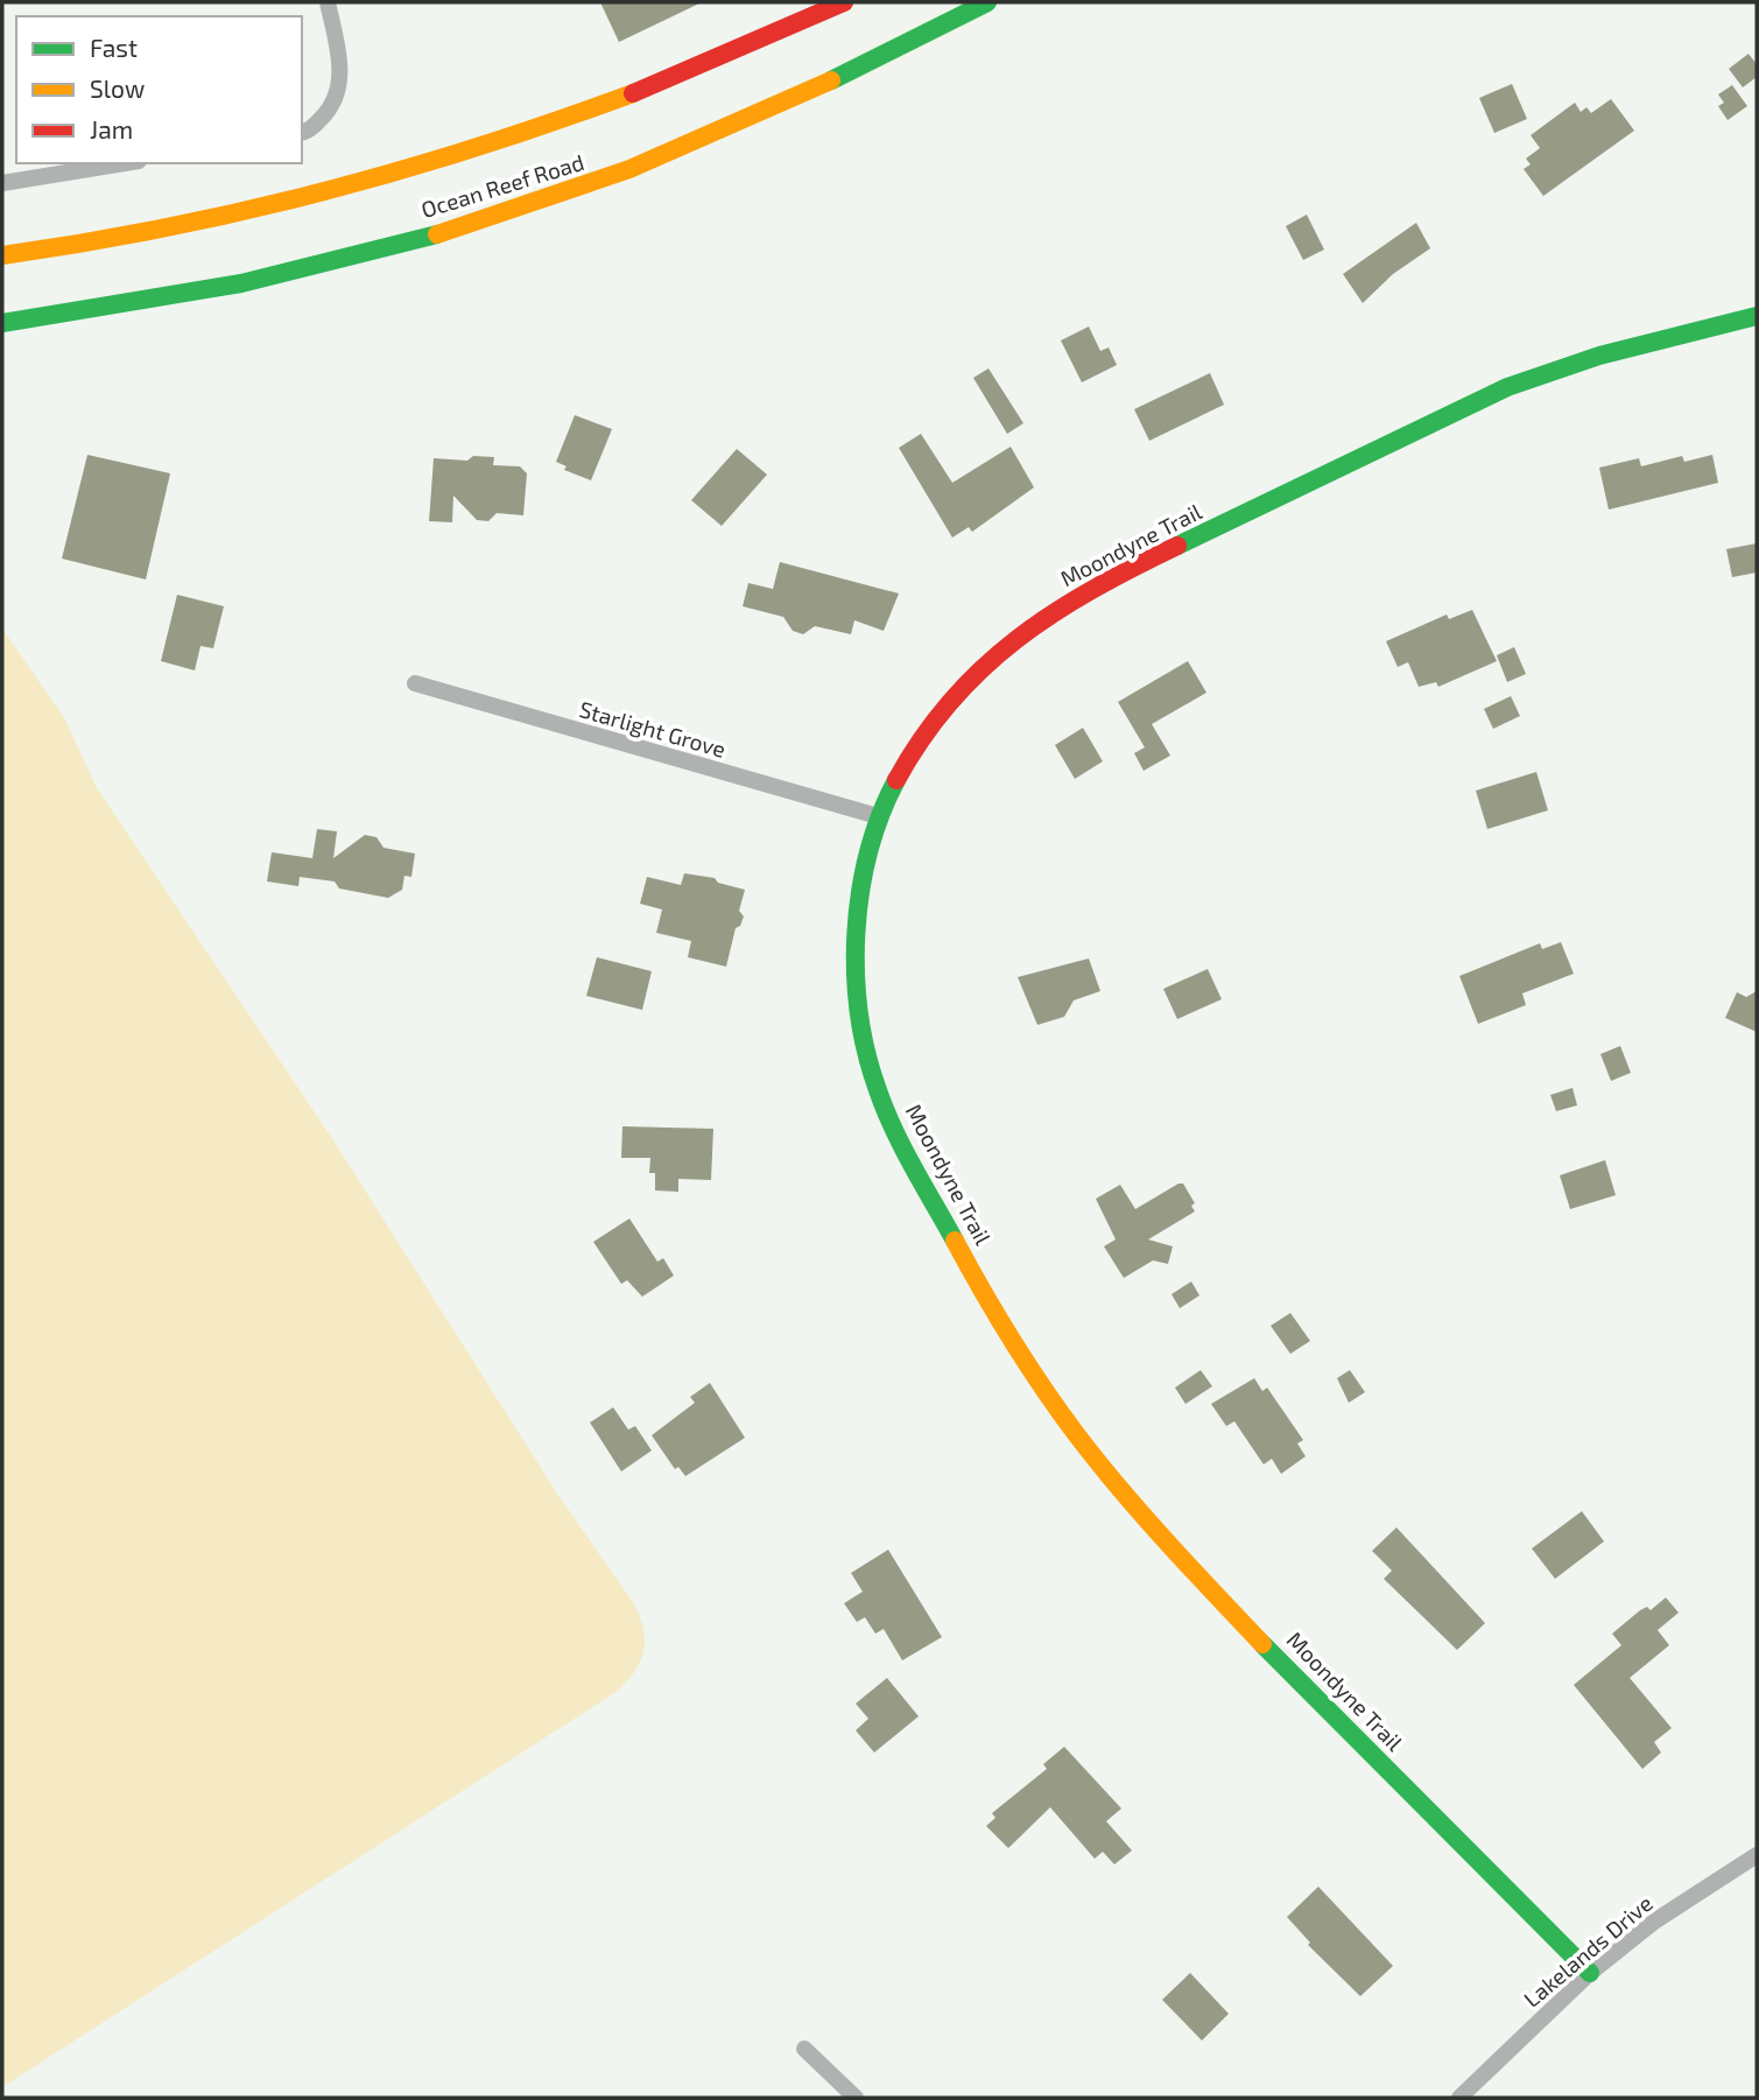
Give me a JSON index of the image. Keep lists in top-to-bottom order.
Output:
{
  "streets": {
    "street": [
      "Ocean Reef Road",
      "Moondyne Trail",
      "Starlight Grove",
      "Lakelands Drive"
    ]
  },
  "crossings": [
    ["Moondyne Trail", "Starlight Grove"],
    ["Moondyne Trail", "Lakelands Drive"]
  ],
  "legend": ["Fast", "Slow", "Jam"]
}
